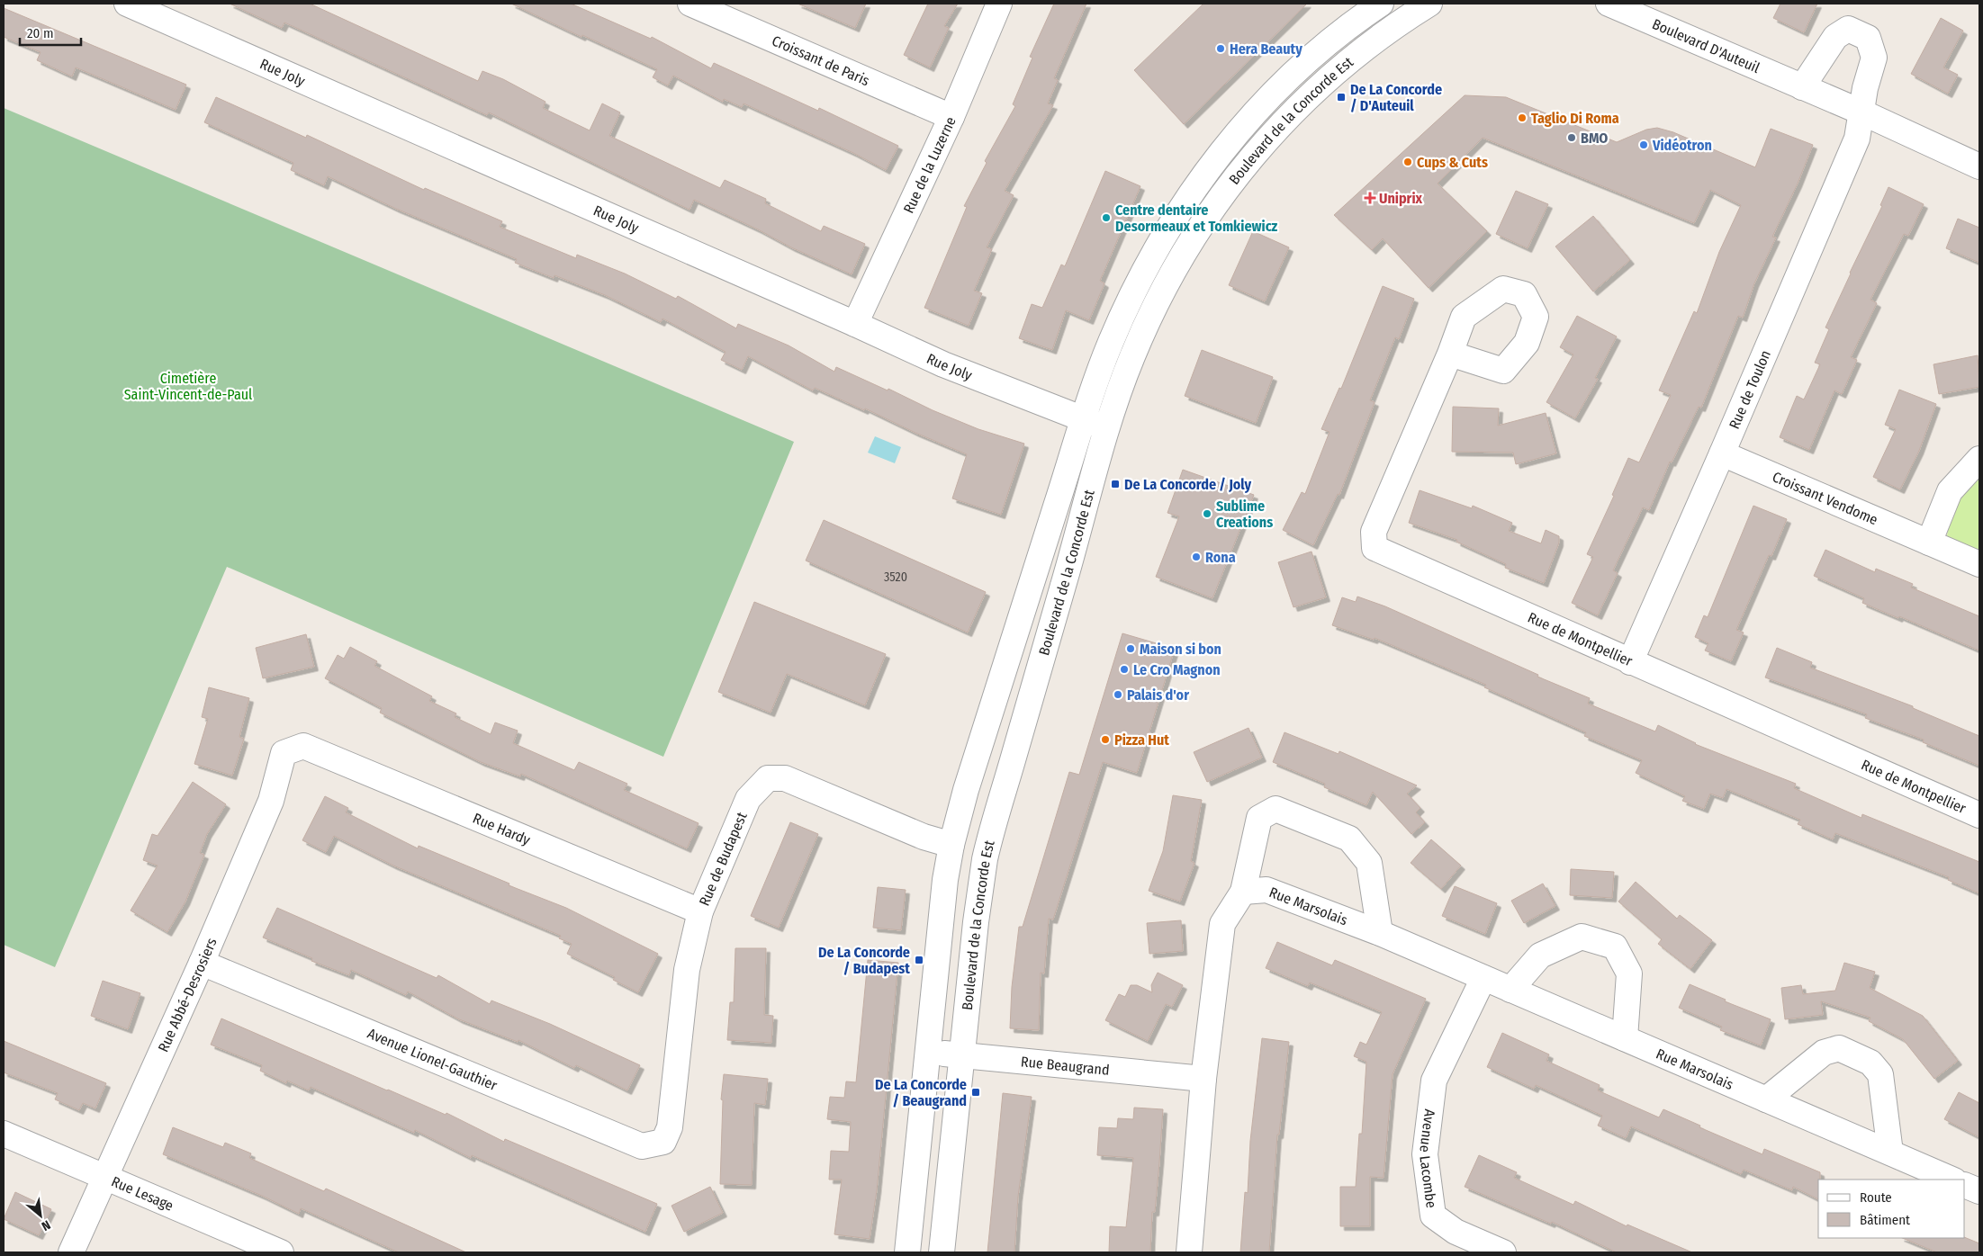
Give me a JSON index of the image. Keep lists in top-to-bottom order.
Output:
{
  "streets": {
    "street": [
      "Boulevard D'Auteuil",
      "Croissant de Paris",
      "Rue Joly",
      "Boulevard de la Concorde Est",
      "Rue de la Luzerne",
      "Rue de Toulon",
      "Croissant Vendome",
      "Rue de Montpellier",
      "Rue Hardy",
      "Rue de Budapest",
      "Rue Marsolais",
      "Rue Abbé-Desrosiers",
      "Avenue Lionel-Gauthier",
      "Rue Beaugrand",
      "Avenue Lacombe",
      "Rue Lesage"
    ]
  },
  "crossings": [
    ["Boulevard D'Auteuil", "Rue de Toulon"],
    ["Croissant de Paris", "Rue de la Luzerne"],
    ["Rue Joly", "Boulevard de la Concorde Est"],
    ["Rue Joly", "Rue de la Luzerne"],
    ["Boulevard de la Concorde Est", "Rue de Budapest"],
    ["Boulevard de la Concorde Est", "Rue Beaugrand"],
    ["Rue de Toulon", "Croissant Vendome"],
    ["Rue de Toulon", "Rue de Montpellier"],
    ["Rue Hardy", "Rue de Budapest"],
    ["Rue Hardy", "Rue Abbé-Desrosiers"],
    ["Rue de Budapest", "Avenue Lionel-Gauthier"],
    ["Rue Marsolais", "Avenue Lacombe"],
    ["Rue Abbé-Desrosiers", "Avenue Lionel-Gauthier"],
    ["Rue Abbé-Desrosiers", "Rue Lesage"]
  ],
  "parks": ["Cimetière Saint-Vincent-de-Paul"],
  "places": {
    "other": [
      "Hera Beauty",
      "Taglio Di Roma",
      "BMO",
      "Vidéotron",
      "Cups & Cuts",
      "Centre dentaire Desormeaux et Tomkiewicz",
      "Sublime Creations",
      "Rona",
      "Maison si bon",
      "Le Cro Magnon",
      "Palais d'or",
      "Pizza Hut"
    ],
    "transit": [
      "De La Concorde / D'Auteuil",
      "De La Concorde / Joly",
      "De La Concorde / Budapest",
      "De La Concorde / Beaugrand"
    ],
    "health": ["Uniprix"]
  },
  "house_numbers": ["3520"],
  "legend": ["Route", "Bâtiment"],
  "scale_bar": "20 m",
  "north": "bottom right"
}
